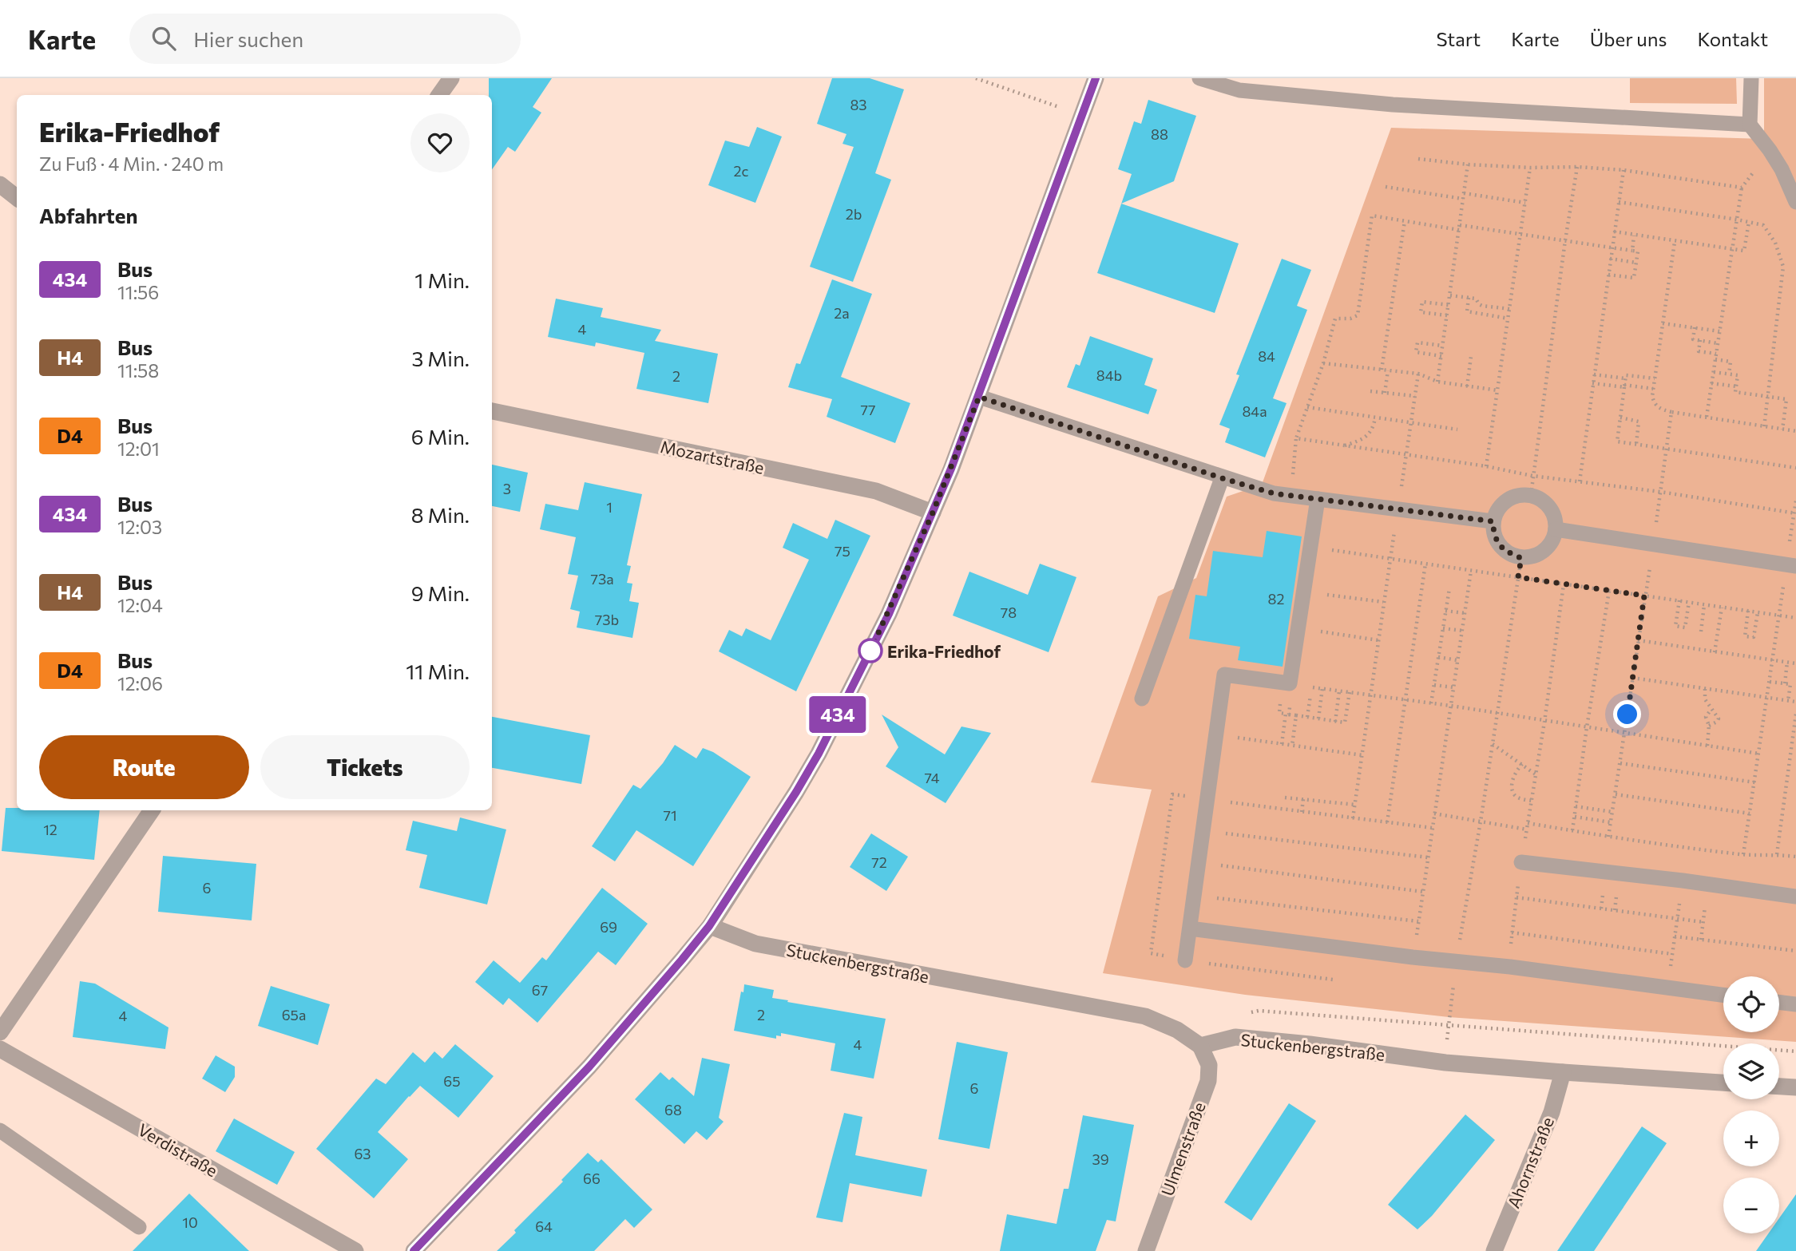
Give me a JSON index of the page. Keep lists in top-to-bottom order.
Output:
{
  "streets": {
    "street": [
      "Mozartstraße",
      "Stuckenbergstraße",
      "Ulmenstraße",
      "Verdistraße",
      "Ahornstraße"
    ]
  },
  "crossings": [
    ["Stuckenbergstraße", "Ulmenstraße"],
    ["Stuckenbergstraße", "Ahornstraße"]
  ],
  "places": ["Erika-Friedhof"],
  "lines": ["bus line 434"],
  "house_numbers": [
    "83",
    "88",
    "2c",
    "2b",
    "2a",
    "4",
    "84",
    "84b",
    "2",
    "77",
    "84a",
    "3",
    "1",
    "75",
    "73a",
    "82",
    "78",
    "73b",
    "74",
    "71",
    "12",
    "72",
    "6",
    "69",
    "67",
    "65a",
    "2",
    "4",
    "4",
    "65",
    "6",
    "68",
    "63",
    "39",
    "66",
    "10",
    "64"
  ],
  "page": {
    "header": "Karte",
    "search": "Hier suchen",
    "nav": [
      "Start",
      "Karte",
      "Über uns",
      "Kontakt"
    ],
    "on_map": "434",
    "heading": [
      ["Erika-Friedhof", "Zu Fuß · 4 Min. · 240 m"],
      "Abfahrten"
    ],
    "list": [
      {
        "mark": "434",
        "name": "Bus",
        "note": "11:56",
        "value": "1 Min."
      },
      {
        "mark": "H4",
        "name": "Bus",
        "note": "11:58",
        "value": "3 Min."
      },
      {
        "mark": "D4",
        "name": "Bus",
        "note": "12:01",
        "value": "6 Min."
      },
      {
        "mark": "434",
        "name": "Bus",
        "note": "12:03",
        "value": "8 Min."
      },
      {
        "mark": "H4",
        "name": "Bus",
        "note": "12:04",
        "value": "9 Min."
      },
      {
        "mark": "D4",
        "name": "Bus",
        "note": "12:06",
        "value": "11 Min."
      }
    ],
    "buttons": ["Route", "Tickets"],
    "map_buttons": ["+", "−"]
  }
}
